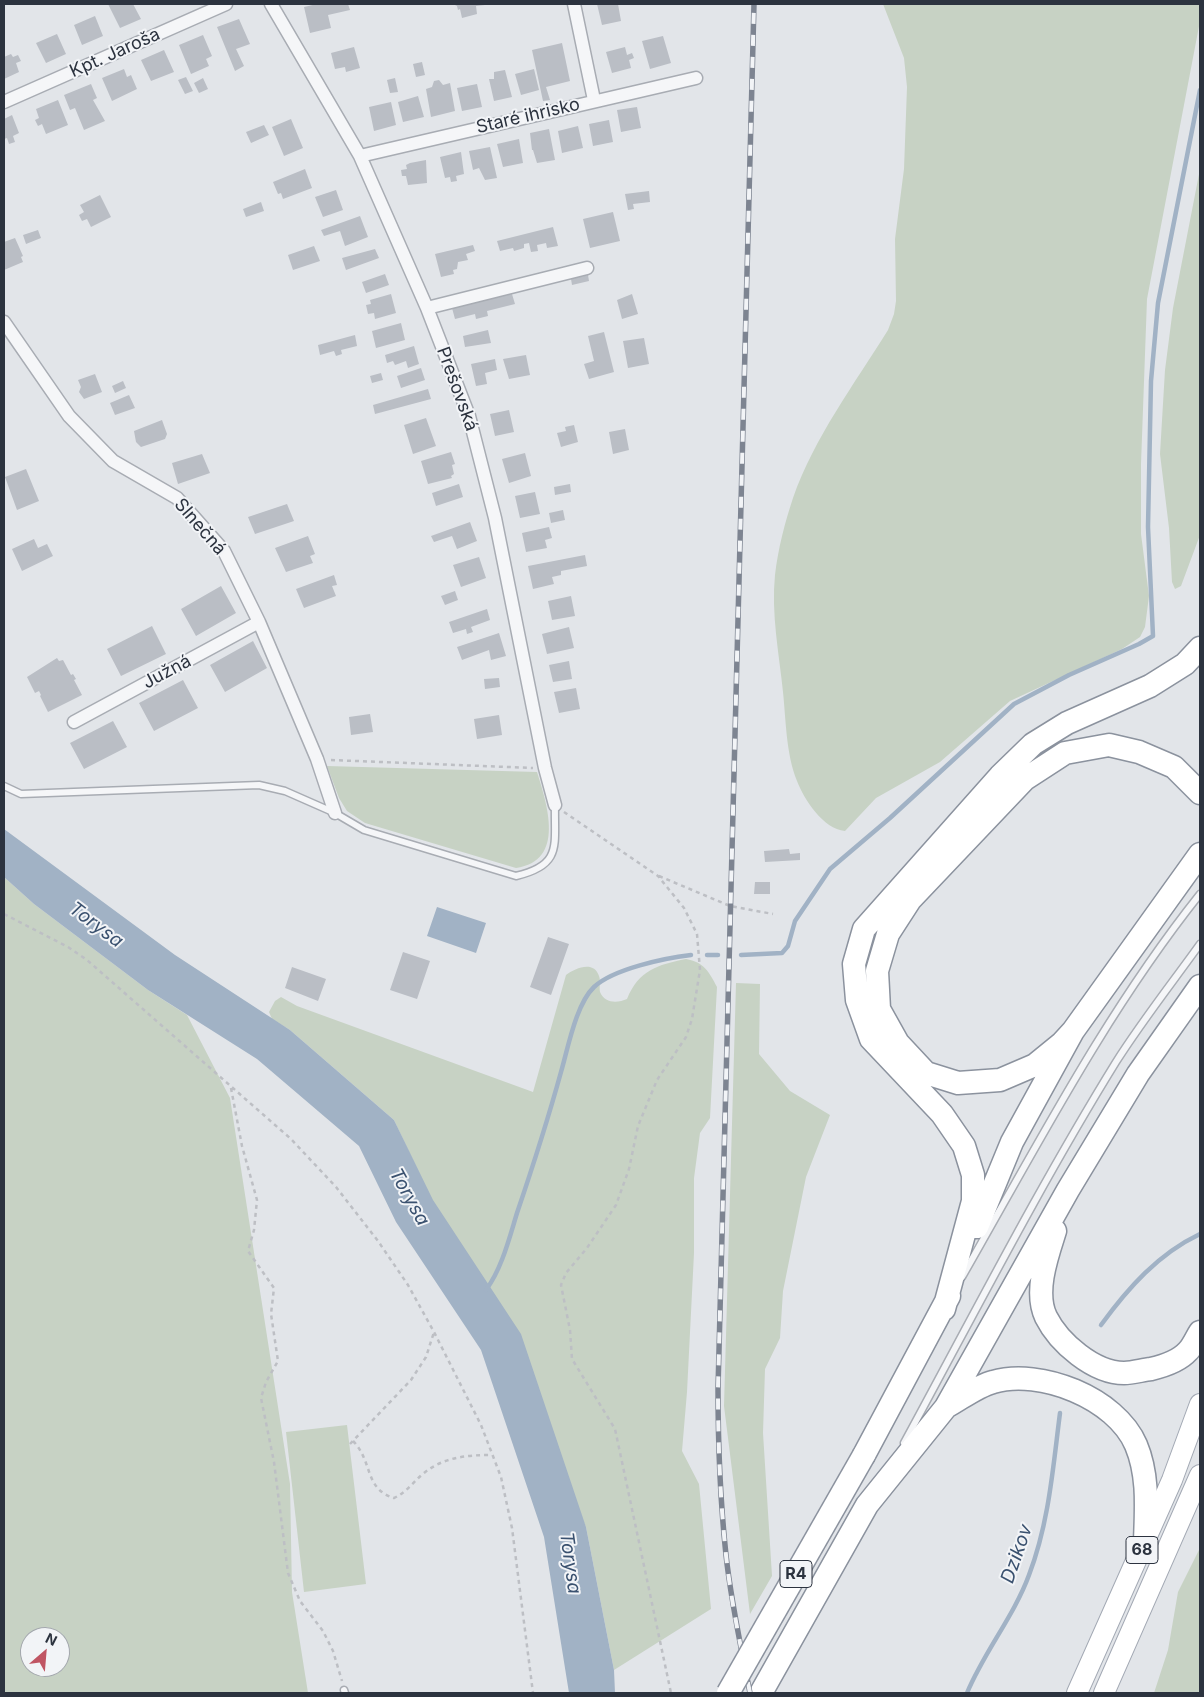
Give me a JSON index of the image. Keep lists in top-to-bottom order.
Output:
{
  "streets": {
    "highway": ["R4"],
    "main road": ["68"],
    "street": [
      "Kpt. Jaroša",
      "Staré ihrisko",
      "Prešovská",
      "Slnečná",
      "Južná"
    ]
  },
  "crossings": [
    ["Staré ihrisko", "Prešovská"],
    ["Slnečná", "Južná"]
  ],
  "water": ["Torysa", "Dzikov"],
  "north": "top right"
}
